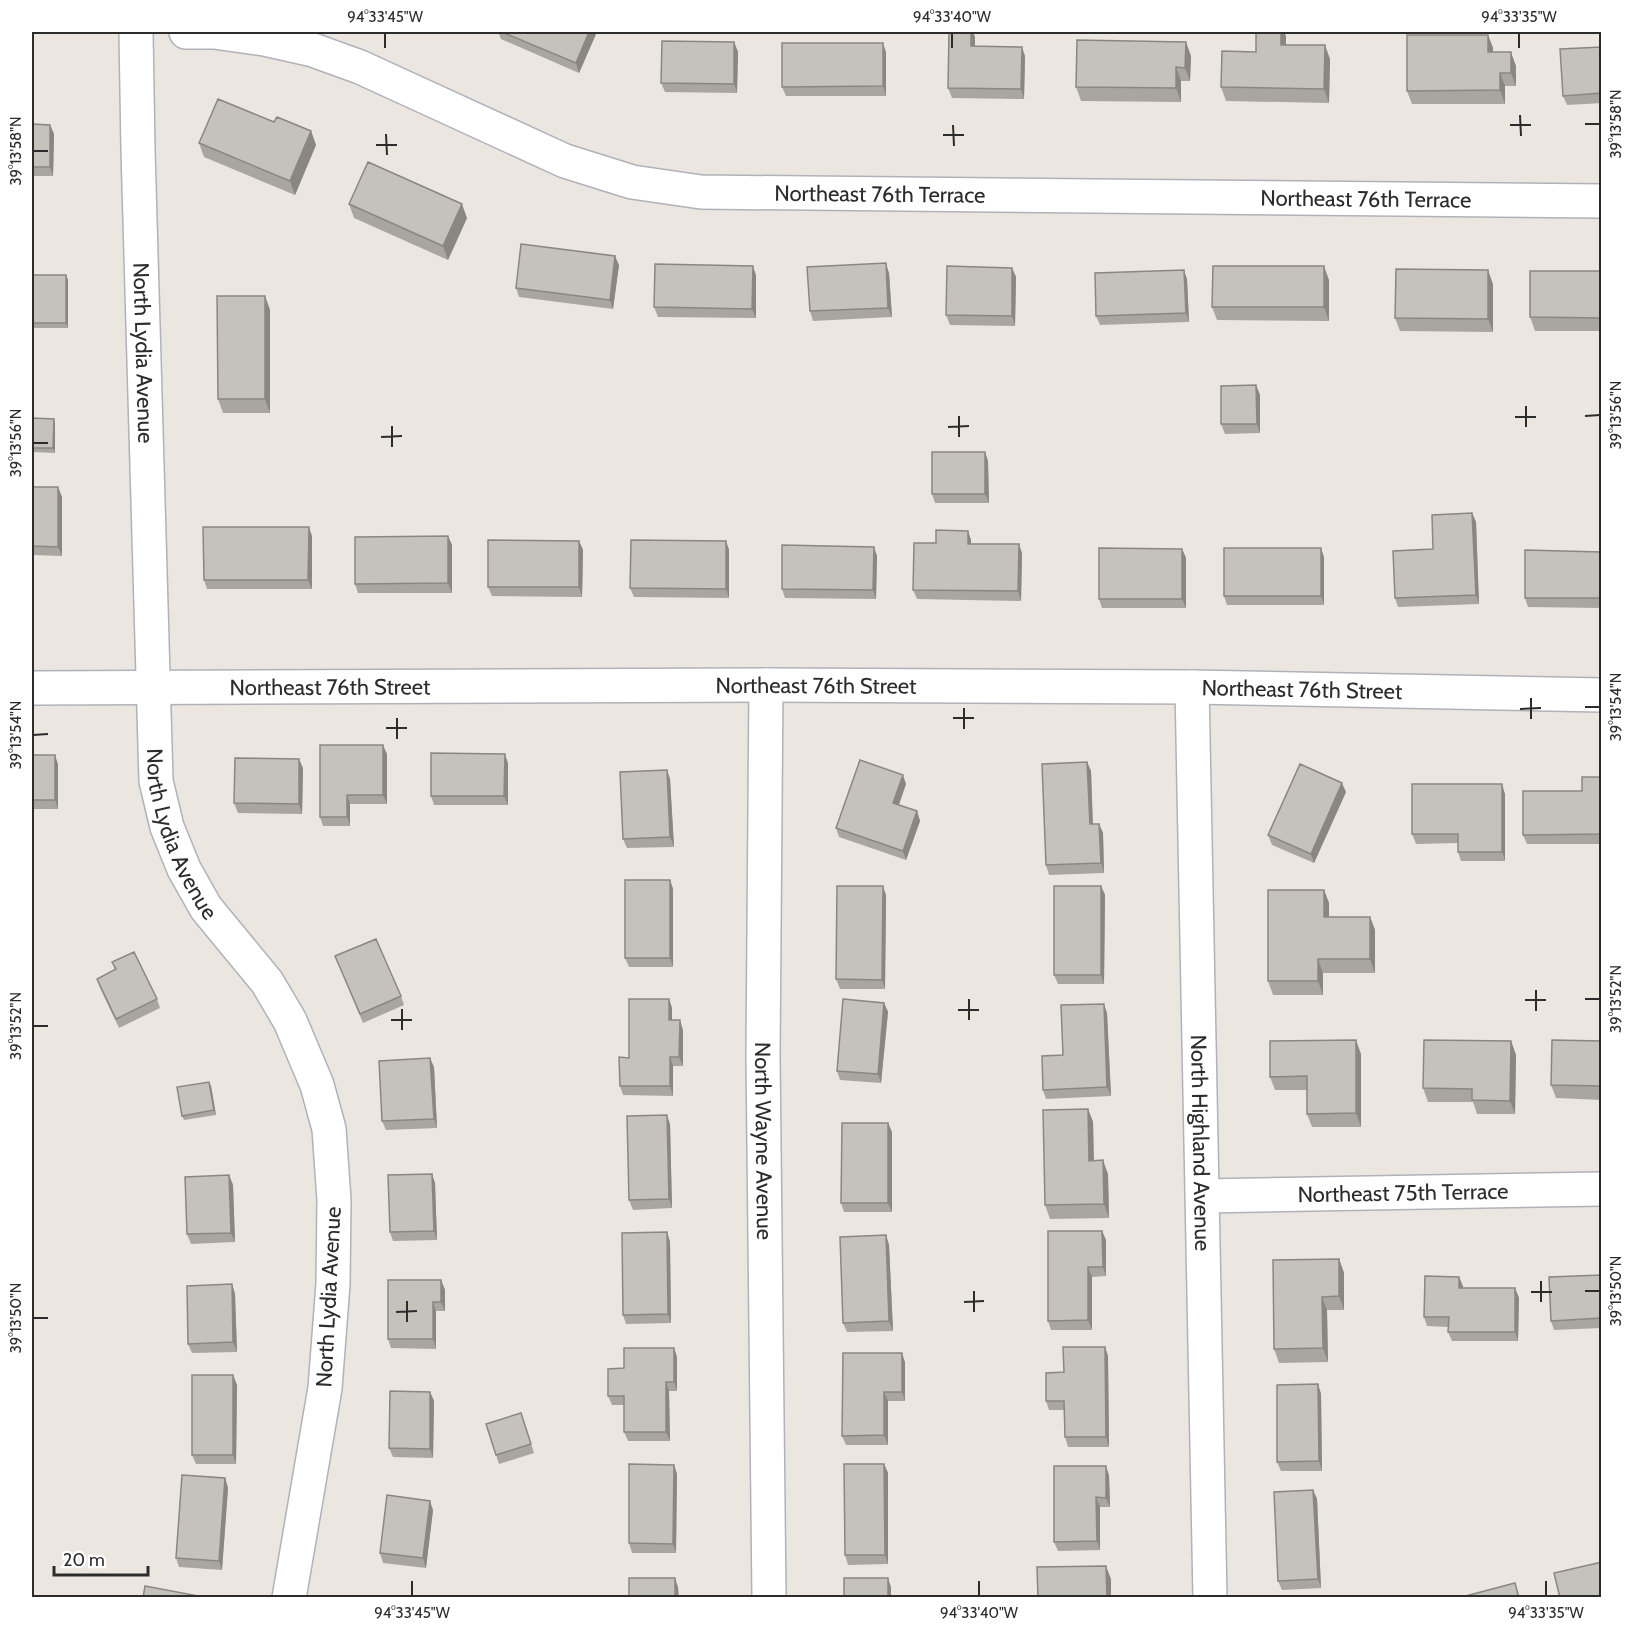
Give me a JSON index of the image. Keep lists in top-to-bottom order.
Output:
{
  "streets": {
    "street": [
      "Northeast 76th Terrace",
      "North Lydia Avenue",
      "Northeast 76th Street",
      "North Wayne Avenue",
      "North Highland Avenue",
      "Northeast 75th Terrace"
    ]
  },
  "crossings": [
    ["North Lydia Avenue", "Northeast 76th Street"],
    ["Northeast 76th Street", "North Wayne Avenue"],
    ["Northeast 76th Street", "North Highland Avenue"],
    ["North Highland Avenue", "Northeast 75th Terrace"]
  ],
  "scale_bar": "20 m",
  "coordinates": [
    "94°33'45\"W",
    "94°33'40\"W",
    "94°33'35\"W",
    "39°13'58\"N",
    "39°13'56\"N",
    "39°13'54\"N",
    "39°13'52\"N",
    "39°13'50\"N"
  ]
}
